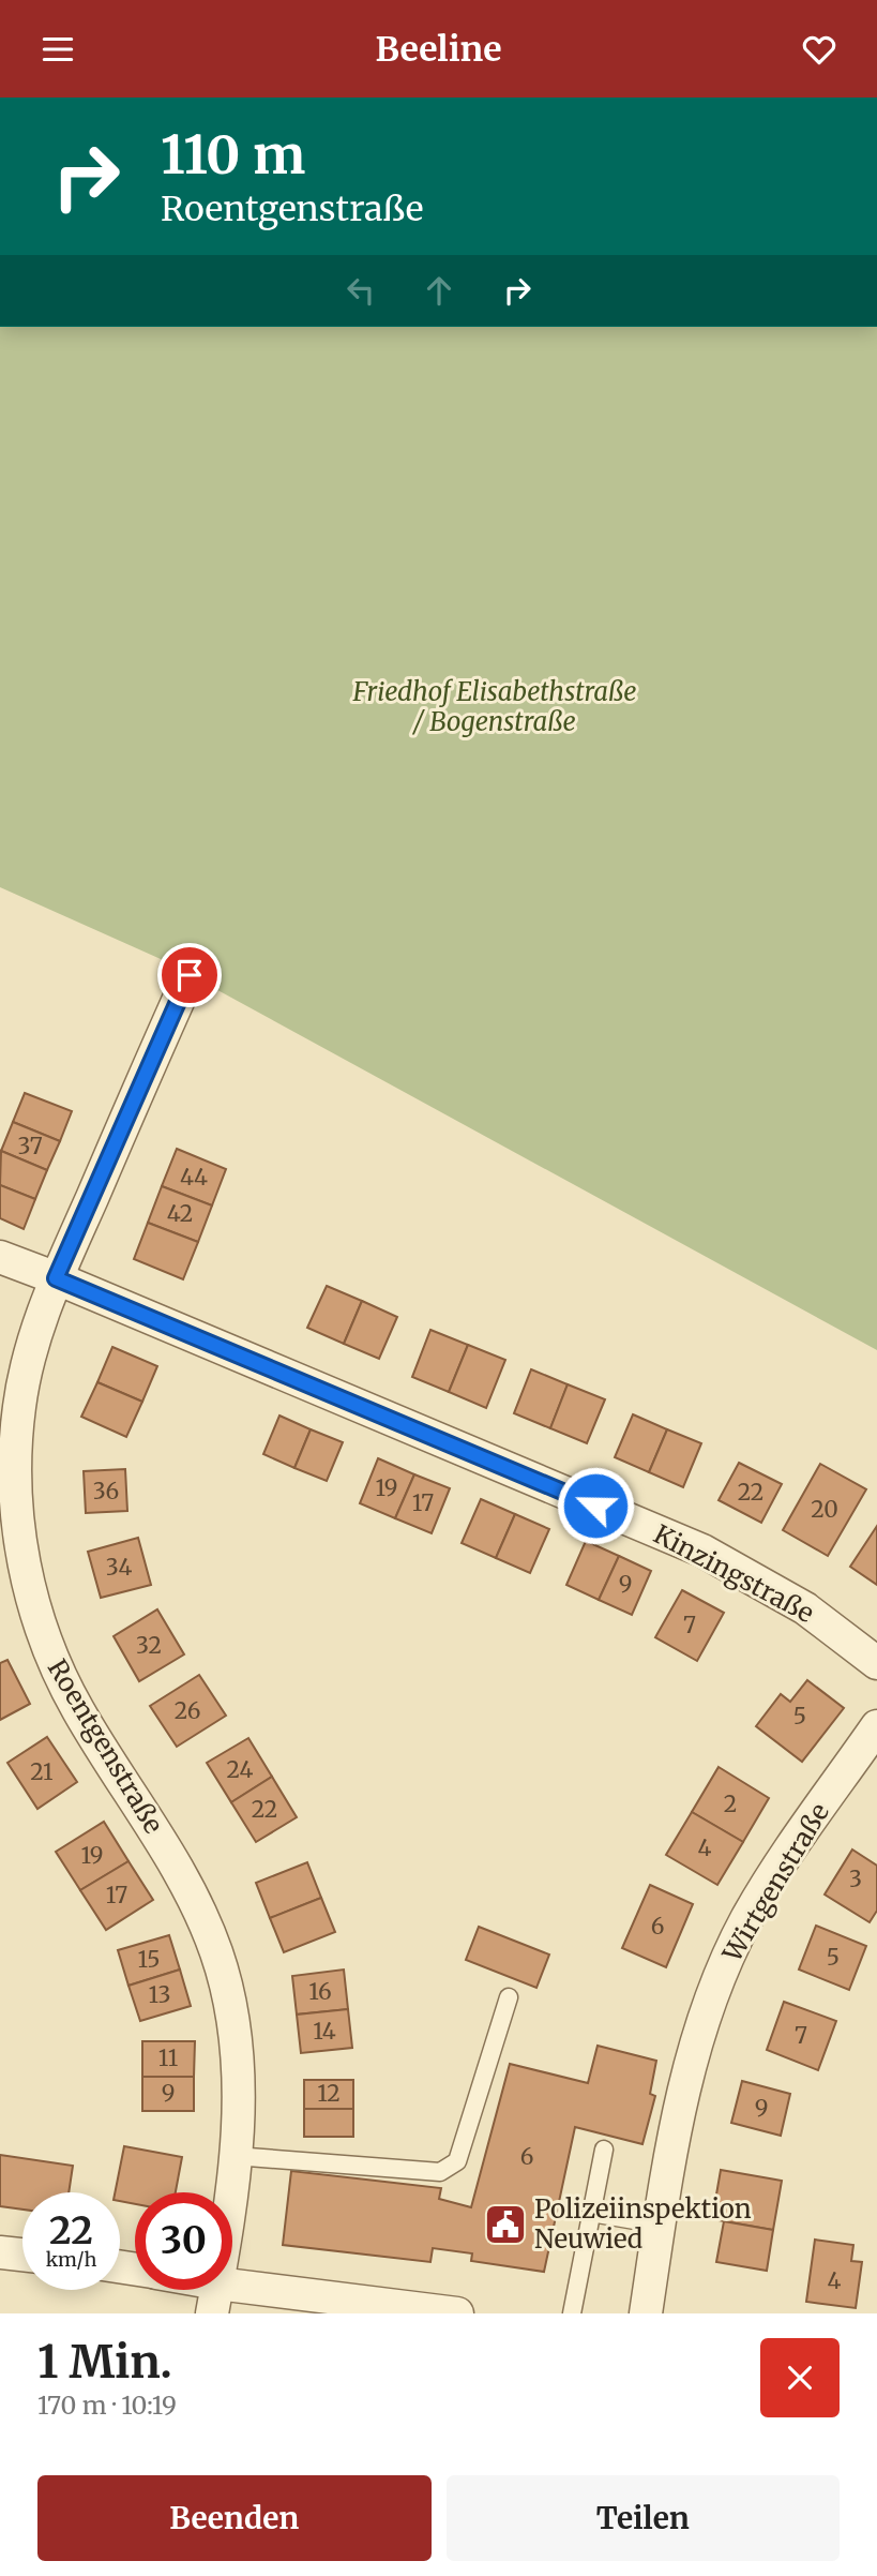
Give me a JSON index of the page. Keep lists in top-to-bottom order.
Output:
{
  "streets": {
    "street": ["Kinzingstraße", "Roentgenstraße", "Wirtgenstraße"]
  },
  "crossings": [
    ["Kinzingstraße", "Roentgenstraße"]
  ],
  "parks": ["Friedhof Elisabethstraße / Bogenstraße"],
  "places": {
    "public building": ["Polizeiinspektion Neuwied"]
  },
  "house_numbers": [
    "37",
    "44",
    "42",
    "19",
    "36",
    "22",
    "17",
    "20",
    "34",
    "9",
    "7",
    "32",
    "26",
    "5",
    "24",
    "21",
    "2",
    "22",
    "4",
    "19",
    "3",
    "17",
    "6",
    "5",
    "15",
    "16",
    "13",
    "14",
    "7",
    "11",
    "9",
    "12",
    "9",
    "6",
    "4"
  ],
  "page": {
    "header": "Beeline",
    "turn": ["110 m", "Roentgenstraße"],
    "speed": "22 km/h",
    "limit": "30",
    "heading": ["1 Min.", "170 m · 10:19"],
    "buttons": ["Beenden", "Teilen"]
  }
}
